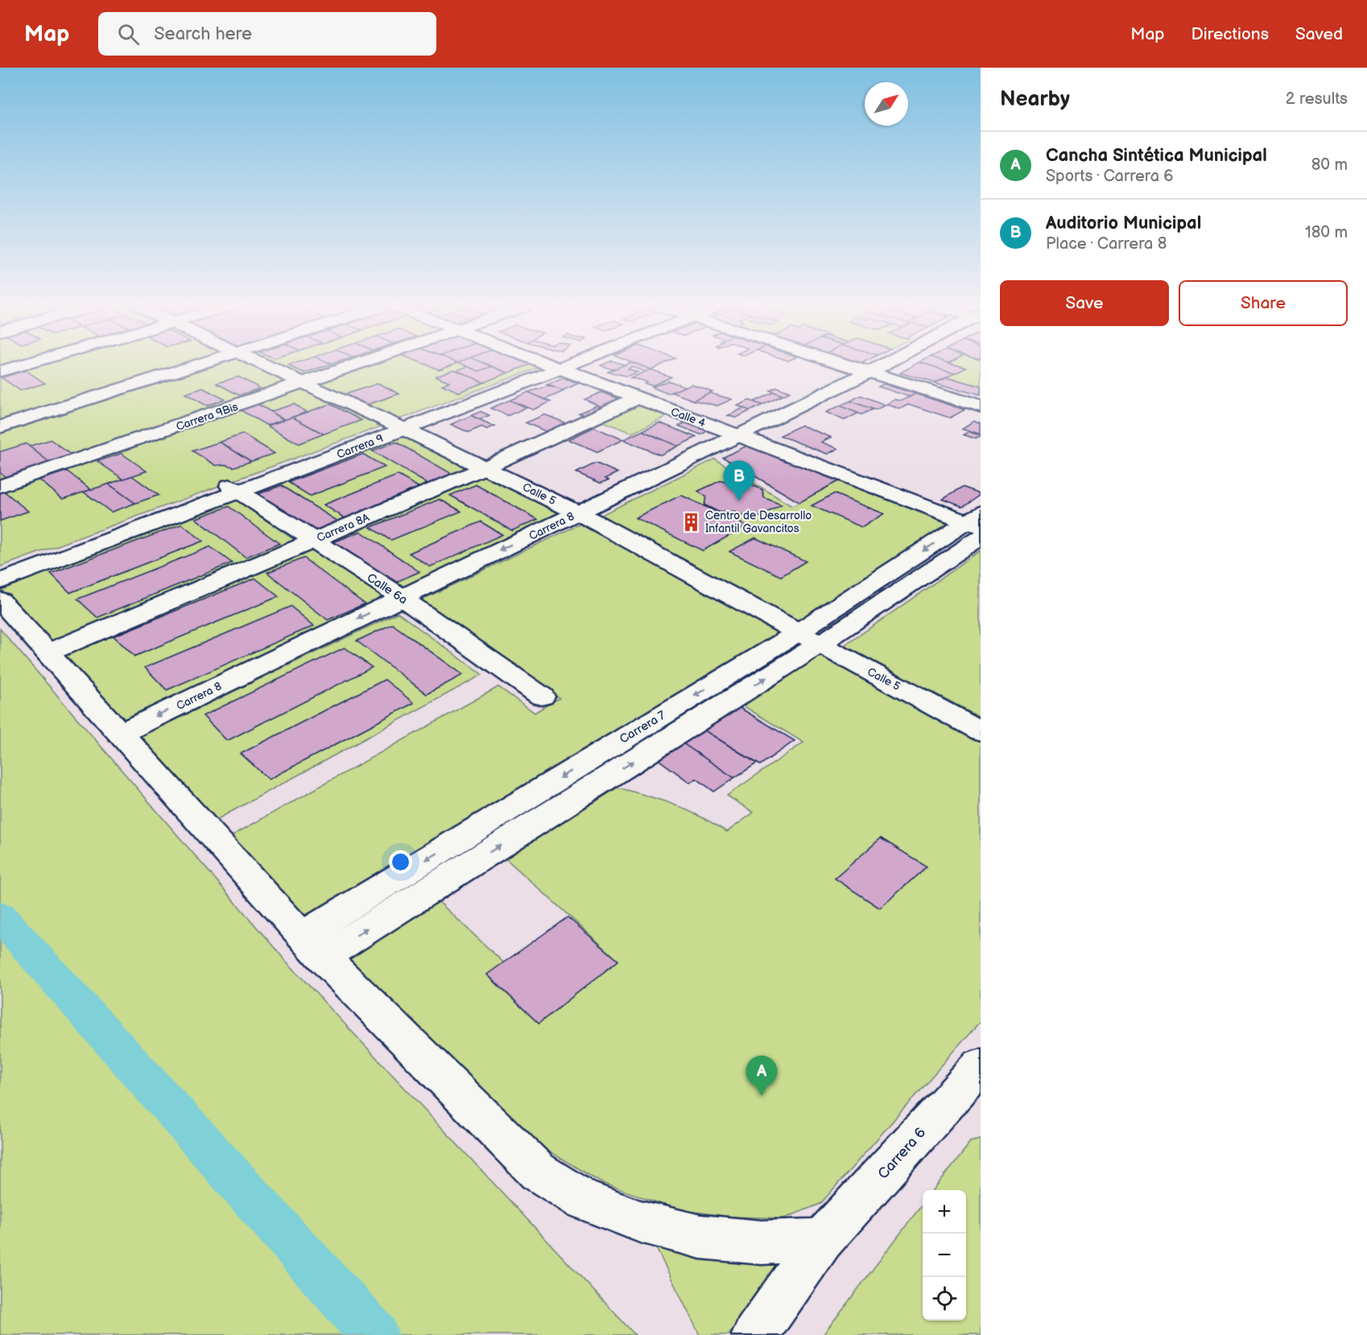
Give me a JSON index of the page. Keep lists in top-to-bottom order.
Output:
{
  "streets": {
    "street": [
      "Carrera 9Bis",
      "Calle 4",
      "Carrera 9",
      "Calle 5",
      "Carrera 8",
      "Carrera 8A",
      "Calle 6a",
      "Carrera 7",
      "Carrera 6"
    ]
  },
  "crossings": [
    ["Carrera 9Bis", "Calle 5"],
    ["Calle 4", "Carrera 9"],
    ["Calle 4", "Carrera 8"],
    ["Calle 4", "Carrera 8A"],
    ["Calle 4", "Carrera 7"],
    ["Carrera 9", "Calle 5"],
    ["Carrera 9", "Calle 6a"],
    ["Calle 5", "Carrera 8"],
    ["Calle 5", "Carrera 8A"],
    ["Calle 5", "Carrera 7"],
    ["Carrera 8", "Calle 6a"],
    ["Carrera 8A", "Calle 6a"]
  ],
  "one_way": ["Carrera 8"],
  "places": {
    "building": ["Centro de Desarrollo Infantil Gavancitos"]
  },
  "north": "top right",
  "page": {
    "header": "Map",
    "search": "Search here",
    "nav": ["Map", "Directions", "Saved"],
    "heading": ["Nearby", "2 results"],
    "list": [
      {
        "mark": "A",
        "name": "Cancha Sintética Municipal",
        "note": "Sports · Carrera 6",
        "value": "80 m"
      },
      {
        "mark": "B",
        "name": "Auditorio Municipal",
        "note": "Place · Carrera 8",
        "value": "180 m"
      }
    ],
    "buttons": ["Save", "Share"],
    "pins": ["B", "A"],
    "map_buttons": ["+", "−"]
  }
}
